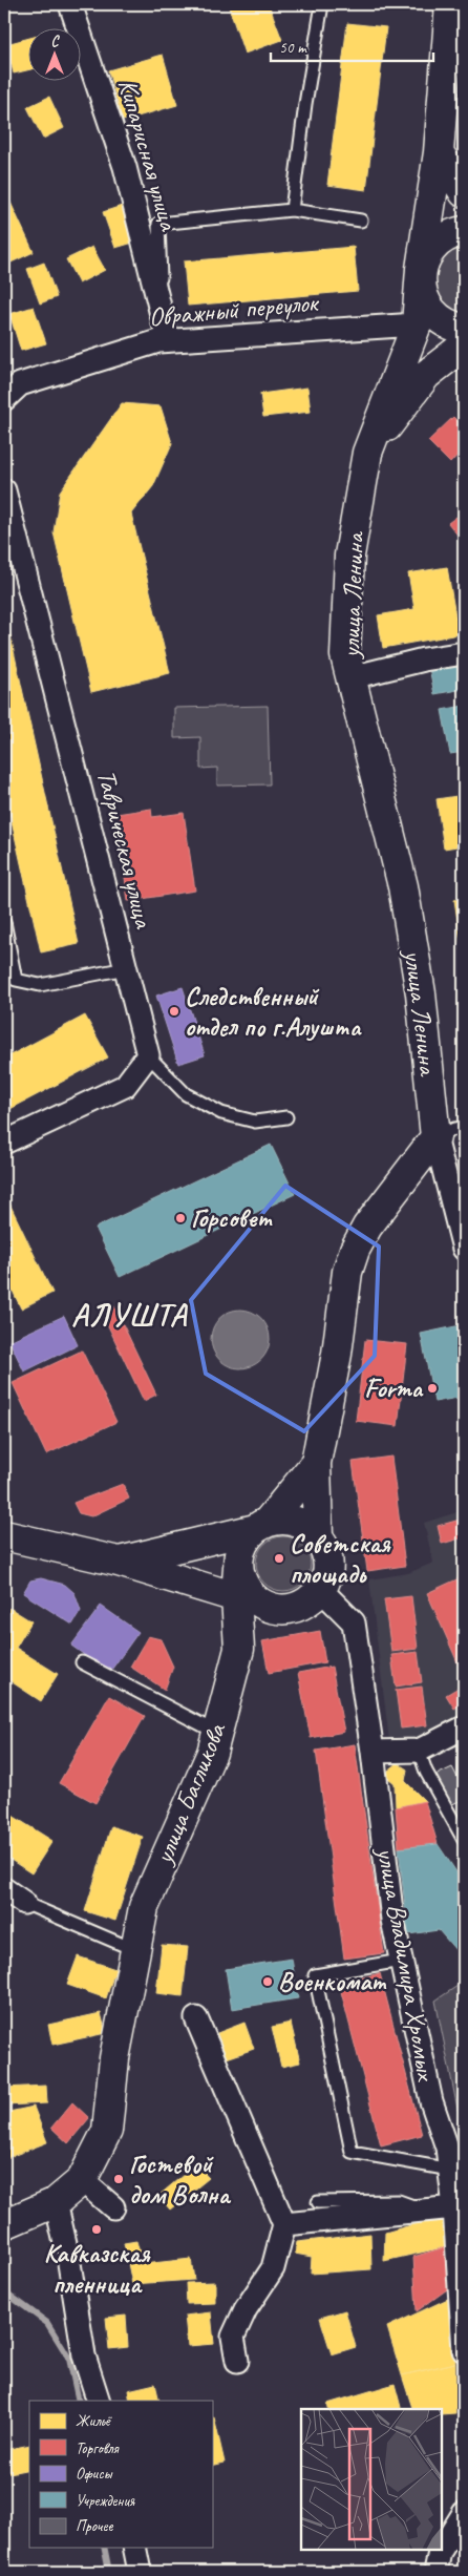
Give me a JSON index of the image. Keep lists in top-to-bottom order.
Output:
{
  "streets": {
    "main road": ["улица Ленина", "улица Багликова"],
    "street": [
      "Кипарисная улица",
      "Овражный переулок",
      "Таврическая улица",
      "улица Владимира Хромых"
    ]
  },
  "crossings": [
    ["Кипарисная улица", "Овражный переулок"],
    ["Овражный переулок", "улица Ленина"],
    ["улица Багликова", "улица Владимира Хромых"]
  ],
  "districts": ["АЛУШТА"],
  "places": [
    "Следственный отдел по г.Алушта",
    "Горсовет",
    "Forma",
    "Советская площадь",
    "Военкомат",
    "Гостевой дом Волна",
    "Кавказская пленница"
  ],
  "legend": [
    "Жильё",
    "Торговля",
    "Офисы",
    "Учреждения",
    "Прочее"
  ],
  "scale_bar": "50 m",
  "north": "top"
}
